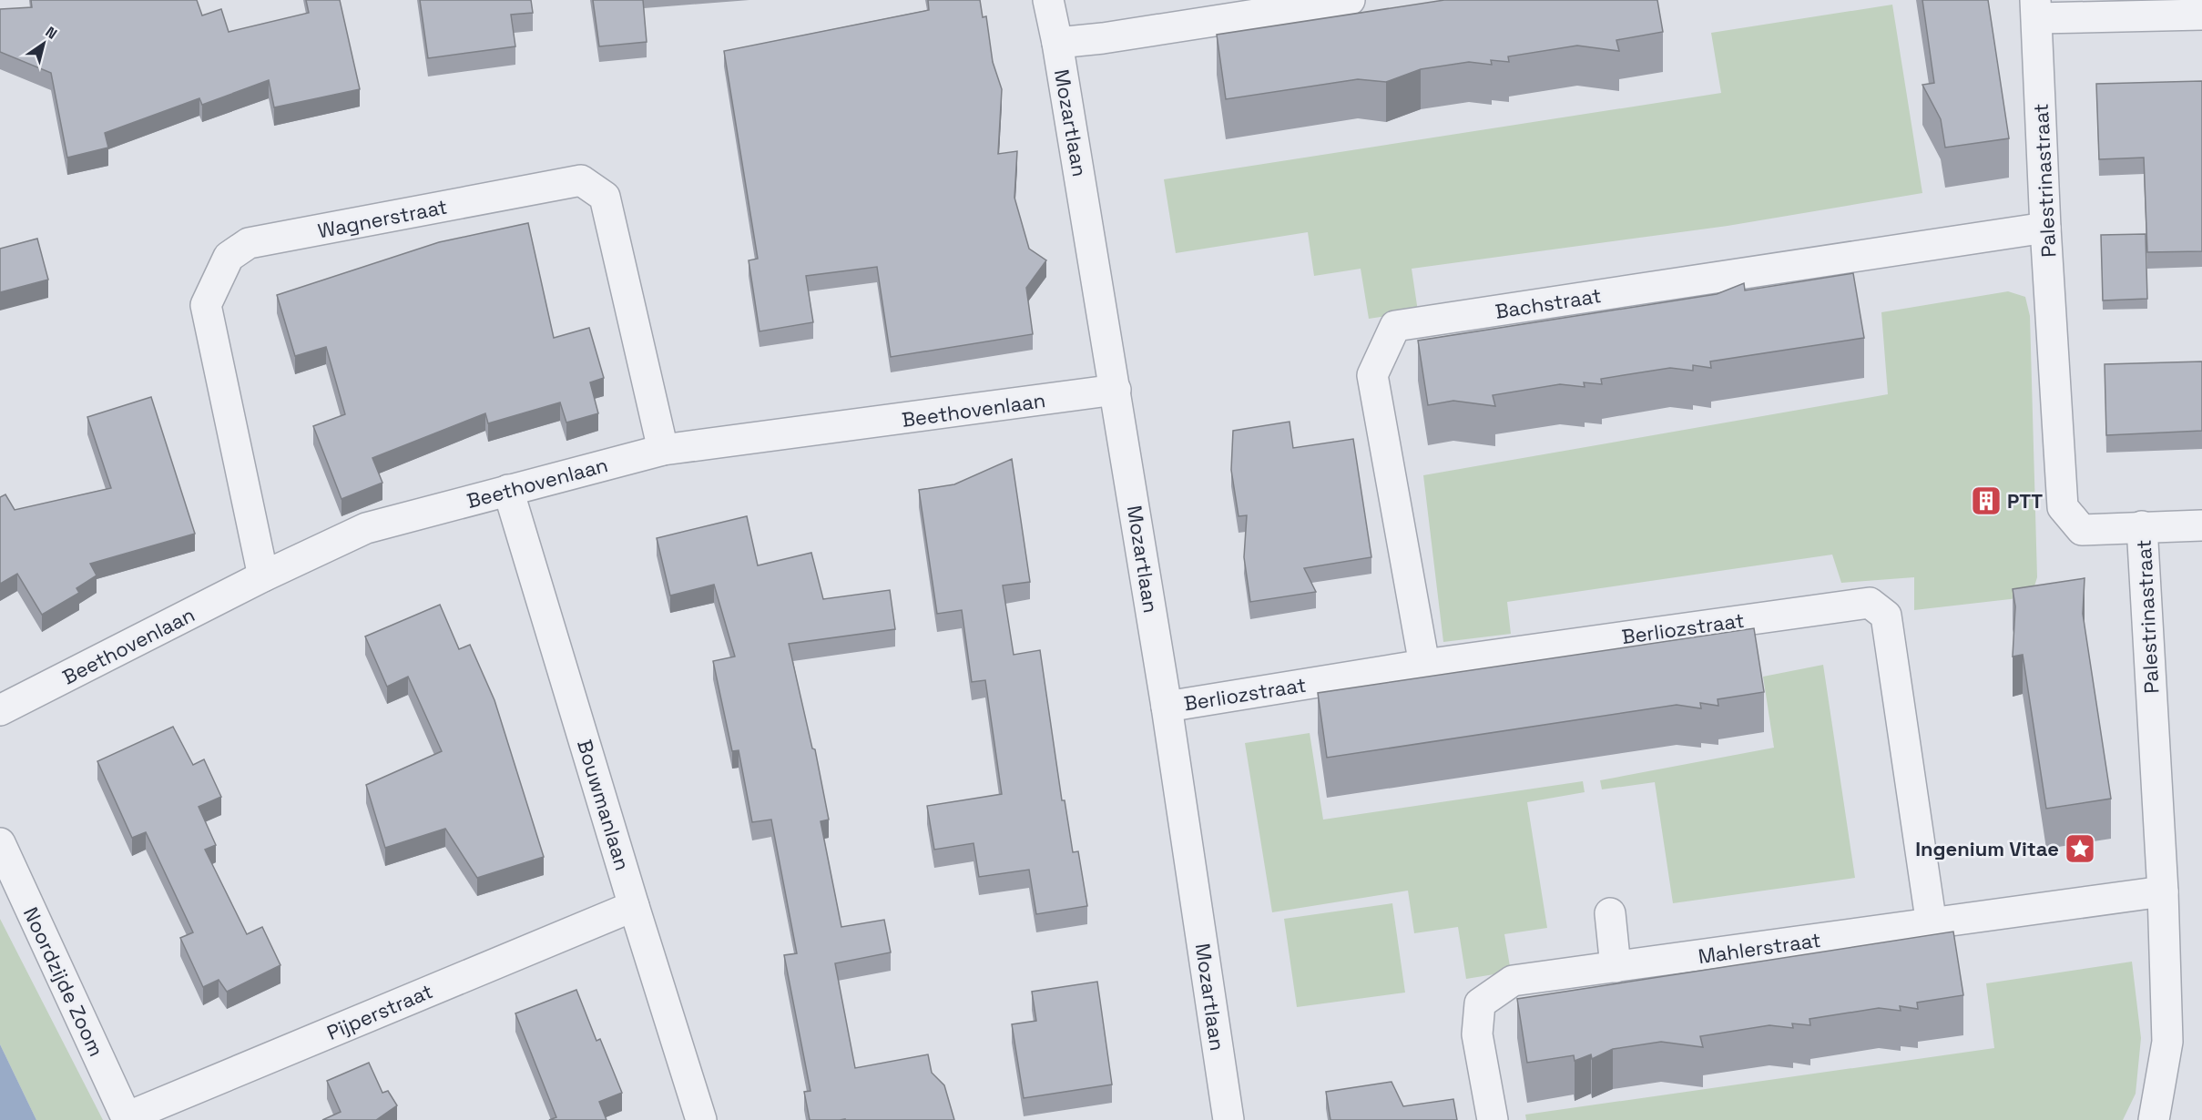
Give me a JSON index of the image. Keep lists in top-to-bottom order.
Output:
{
  "streets": {
    "street": [
      "Mozartlaan",
      "Palestrinastraat",
      "Wagnerstraat",
      "Bachstraat",
      "Beethovenlaan",
      "Berliozstraat",
      "Bouwmanlaan",
      "Mahlerstraat",
      "Noordzijde Zoom",
      "Pijperstraat"
    ]
  },
  "crossings": [
    ["Mozartlaan", "Beethovenlaan"],
    ["Mozartlaan", "Berliozstraat"],
    ["Palestrinastraat", "Bachstraat"],
    ["Palestrinastraat", "Mahlerstraat"],
    ["Wagnerstraat", "Beethovenlaan"],
    ["Bachstraat", "Berliozstraat"],
    ["Beethovenlaan", "Bouwmanlaan"],
    ["Berliozstraat", "Mahlerstraat"],
    ["Bouwmanlaan", "Pijperstraat"],
    ["Noordzijde Zoom", "Pijperstraat"]
  ],
  "places": {
    "building": ["PTT"],
    "place": ["Ingenium Vitae"]
  },
  "north": "top right"
}
